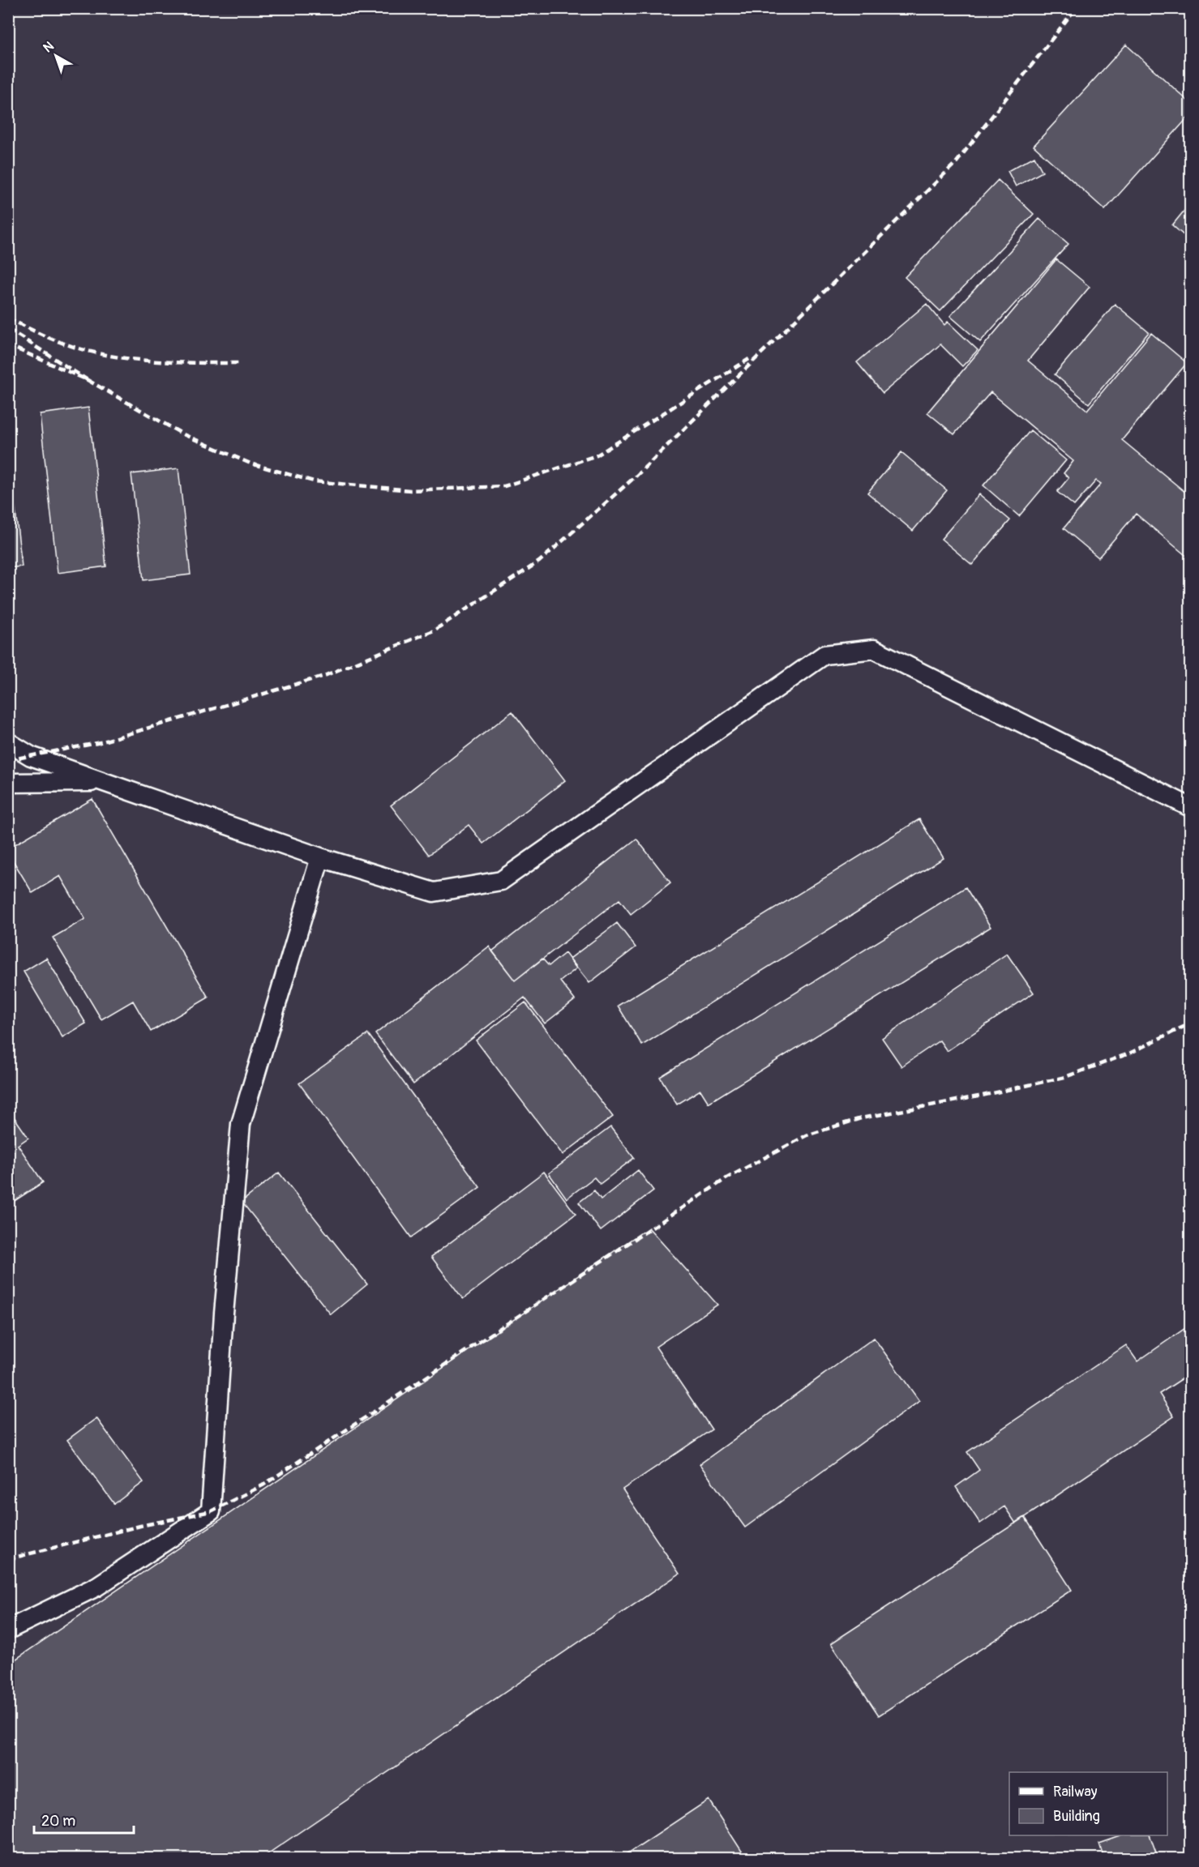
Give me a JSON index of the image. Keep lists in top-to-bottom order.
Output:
{
  "legend": ["Railway", "Building"],
  "scale_bar": "20 m",
  "north": "top left"
}
